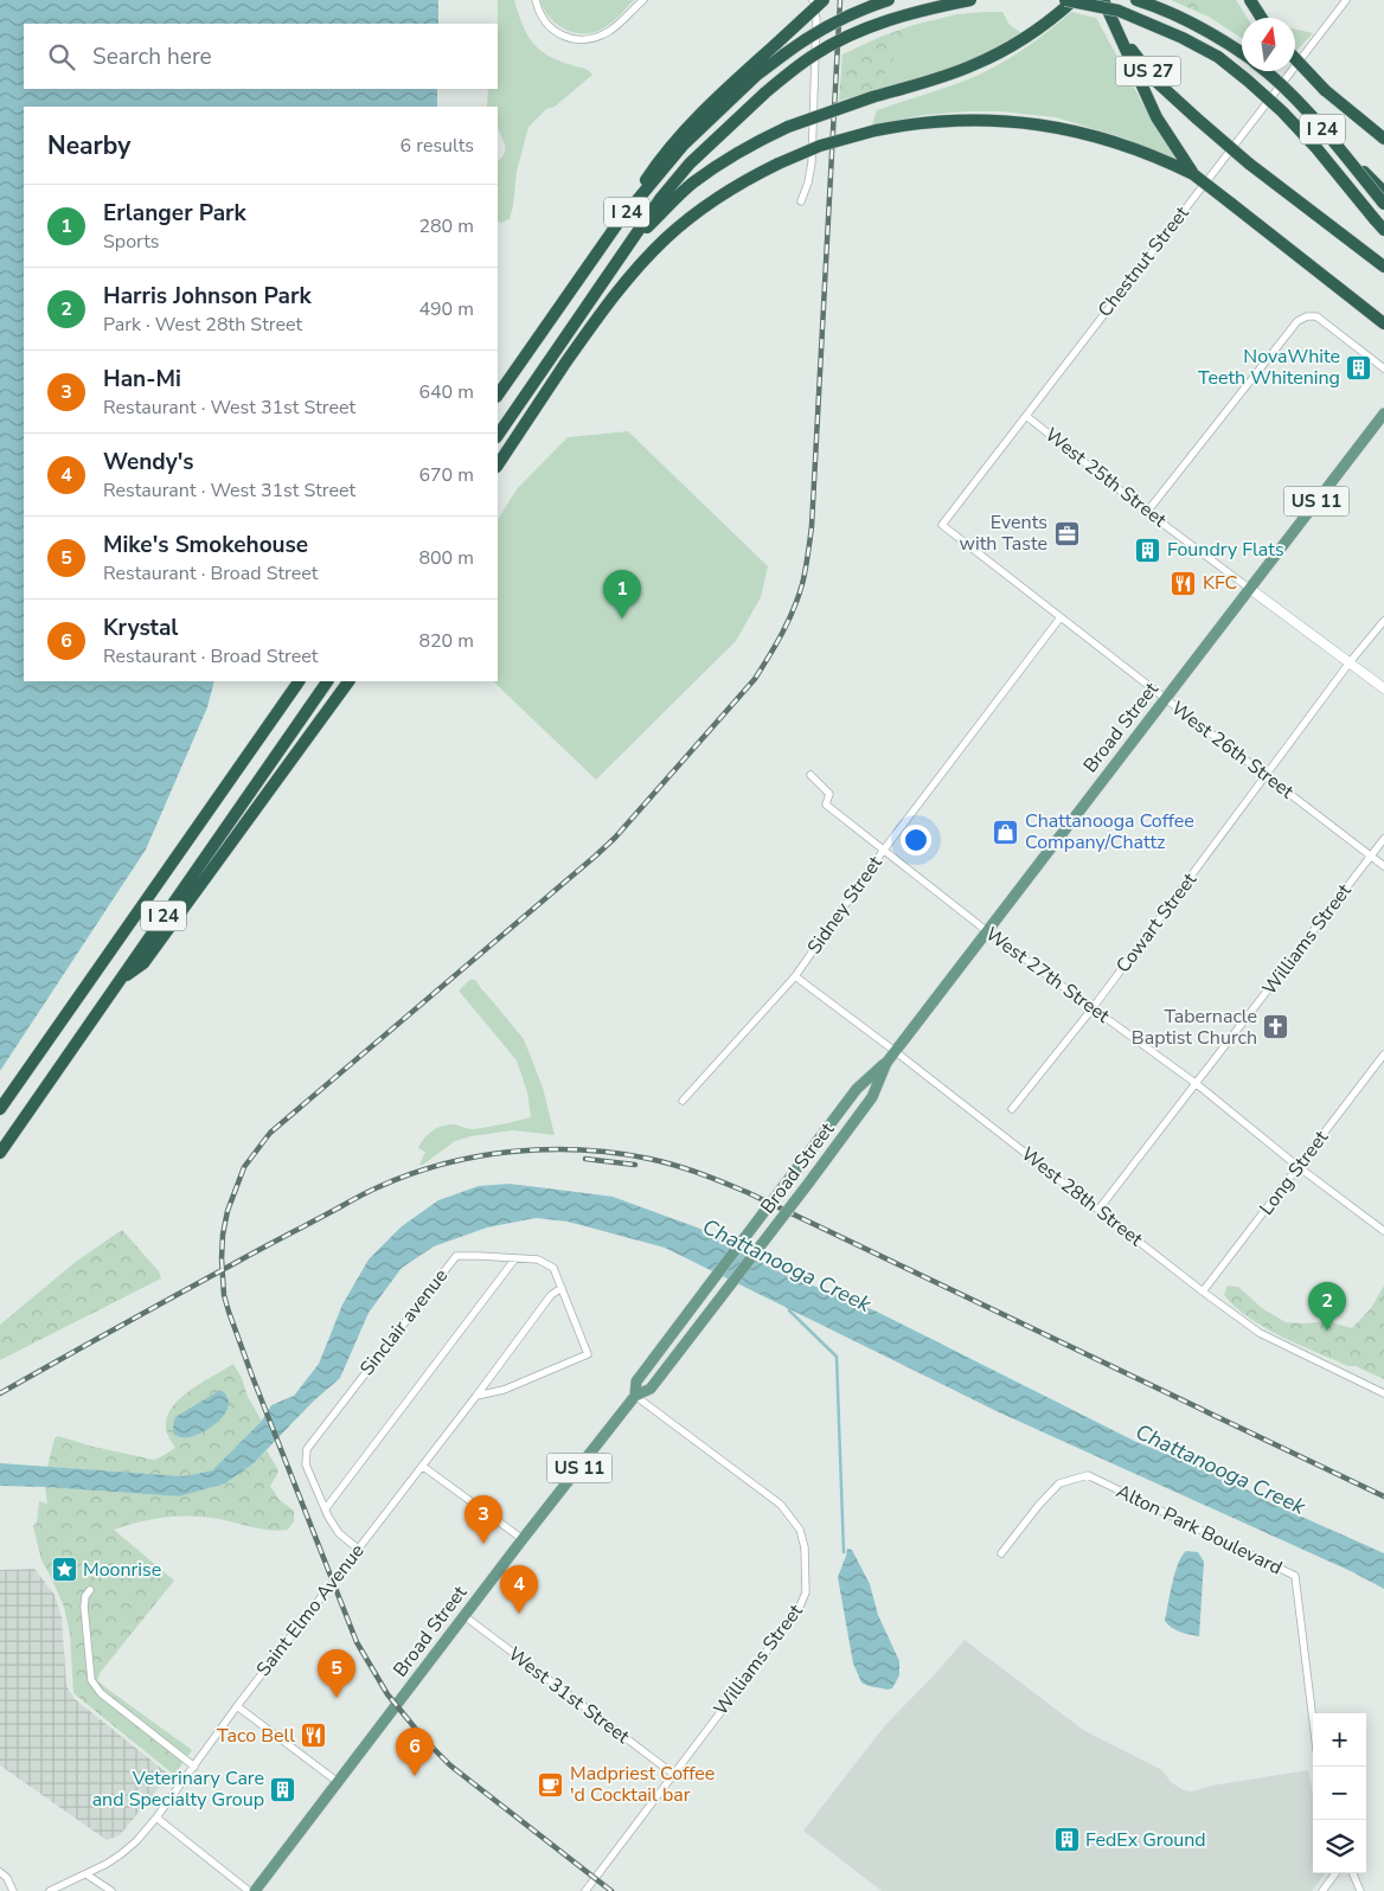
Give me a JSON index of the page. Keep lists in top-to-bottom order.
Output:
{
  "streets": {
    "highway": ["US 27", "I 24"],
    "main road": ["US 11", "Broad Street"],
    "street": [
      "Chestnut Street",
      "West 25th Street",
      "West 26th Street",
      "Sidney Street",
      "Cowart Street",
      "Williams Street",
      "West 27th Street",
      "Long Street",
      "West 28th Street",
      "Sinclair avenue",
      "Alton Park Boulevard",
      "Saint Elmo Avenue",
      "West 31st Street"
    ]
  },
  "crossings": [
    ["Chestnut Street", "West 25th Street"],
    ["Chestnut Street", "West 26th Street"],
    ["West 25th Street", "Broad Street"],
    ["West 25th Street", "Cowart Street"],
    ["Broad Street", "West 26th Street"],
    ["Broad Street", "Williams Street"],
    ["Broad Street", "West 27th Street"],
    ["Broad Street", "West 28th Street"],
    ["Broad Street", "West 31st Street"],
    ["West 26th Street", "Sidney Street"],
    ["West 26th Street", "Cowart Street"],
    ["West 26th Street", "Williams Street"],
    ["Sidney Street", "West 27th Street"],
    ["Sidney Street", "West 28th Street"],
    ["Cowart Street", "West 27th Street"],
    ["Williams Street", "West 27th Street"],
    ["Williams Street", "West 28th Street"],
    ["Williams Street", "West 31st Street"],
    ["West 27th Street", "Long Street"],
    ["Long Street", "West 28th Street"],
    ["Sinclair avenue", "Saint Elmo Avenue"]
  ],
  "water": ["Chattanooga Creek"],
  "places": {
    "building": [
      "NovaWhite Teeth Whitening",
      "Foundry Flats",
      "Veterinary Care and Specialty Group",
      "FedEx Ground"
    ],
    "office": ["Events with Taste"],
    "restaurant": ["KFC", "Taco Bell"],
    "shop": ["Chattanooga Coffee Company/Chattz"],
    "church": ["Tabernacle Baptist Church"],
    "place": ["Moonrise"],
    "cafe": ["Madpriest Coffee 'd Cocktail bar"]
  },
  "north": "top",
  "page": {
    "search": "Search here",
    "heading": ["Nearby", "6 results"],
    "list": [
      {
        "mark": "1",
        "name": "Erlanger Park",
        "note": "Sports",
        "value": "280 m"
      },
      {
        "mark": "2",
        "name": "Harris Johnson Park",
        "note": "Park · West 28th Street",
        "value": "490 m"
      },
      {
        "mark": "3",
        "name": "Han-Mi",
        "note": "Restaurant · West 31st Street",
        "value": "640 m"
      },
      {
        "mark": "4",
        "name": "Wendy's",
        "note": "Restaurant · West 31st Street",
        "value": "670 m"
      },
      {
        "mark": "5",
        "name": "Mike's Smokehouse",
        "note": "Restaurant · Broad Street",
        "value": "800 m"
      },
      {
        "mark": "6",
        "name": "Krystal",
        "note": "Restaurant · Broad Street",
        "value": "820 m"
      }
    ],
    "pins": [
      "1",
      "2",
      "3",
      "4",
      "5",
      "6"
    ],
    "map_buttons": ["+", "−"]
  }
}
